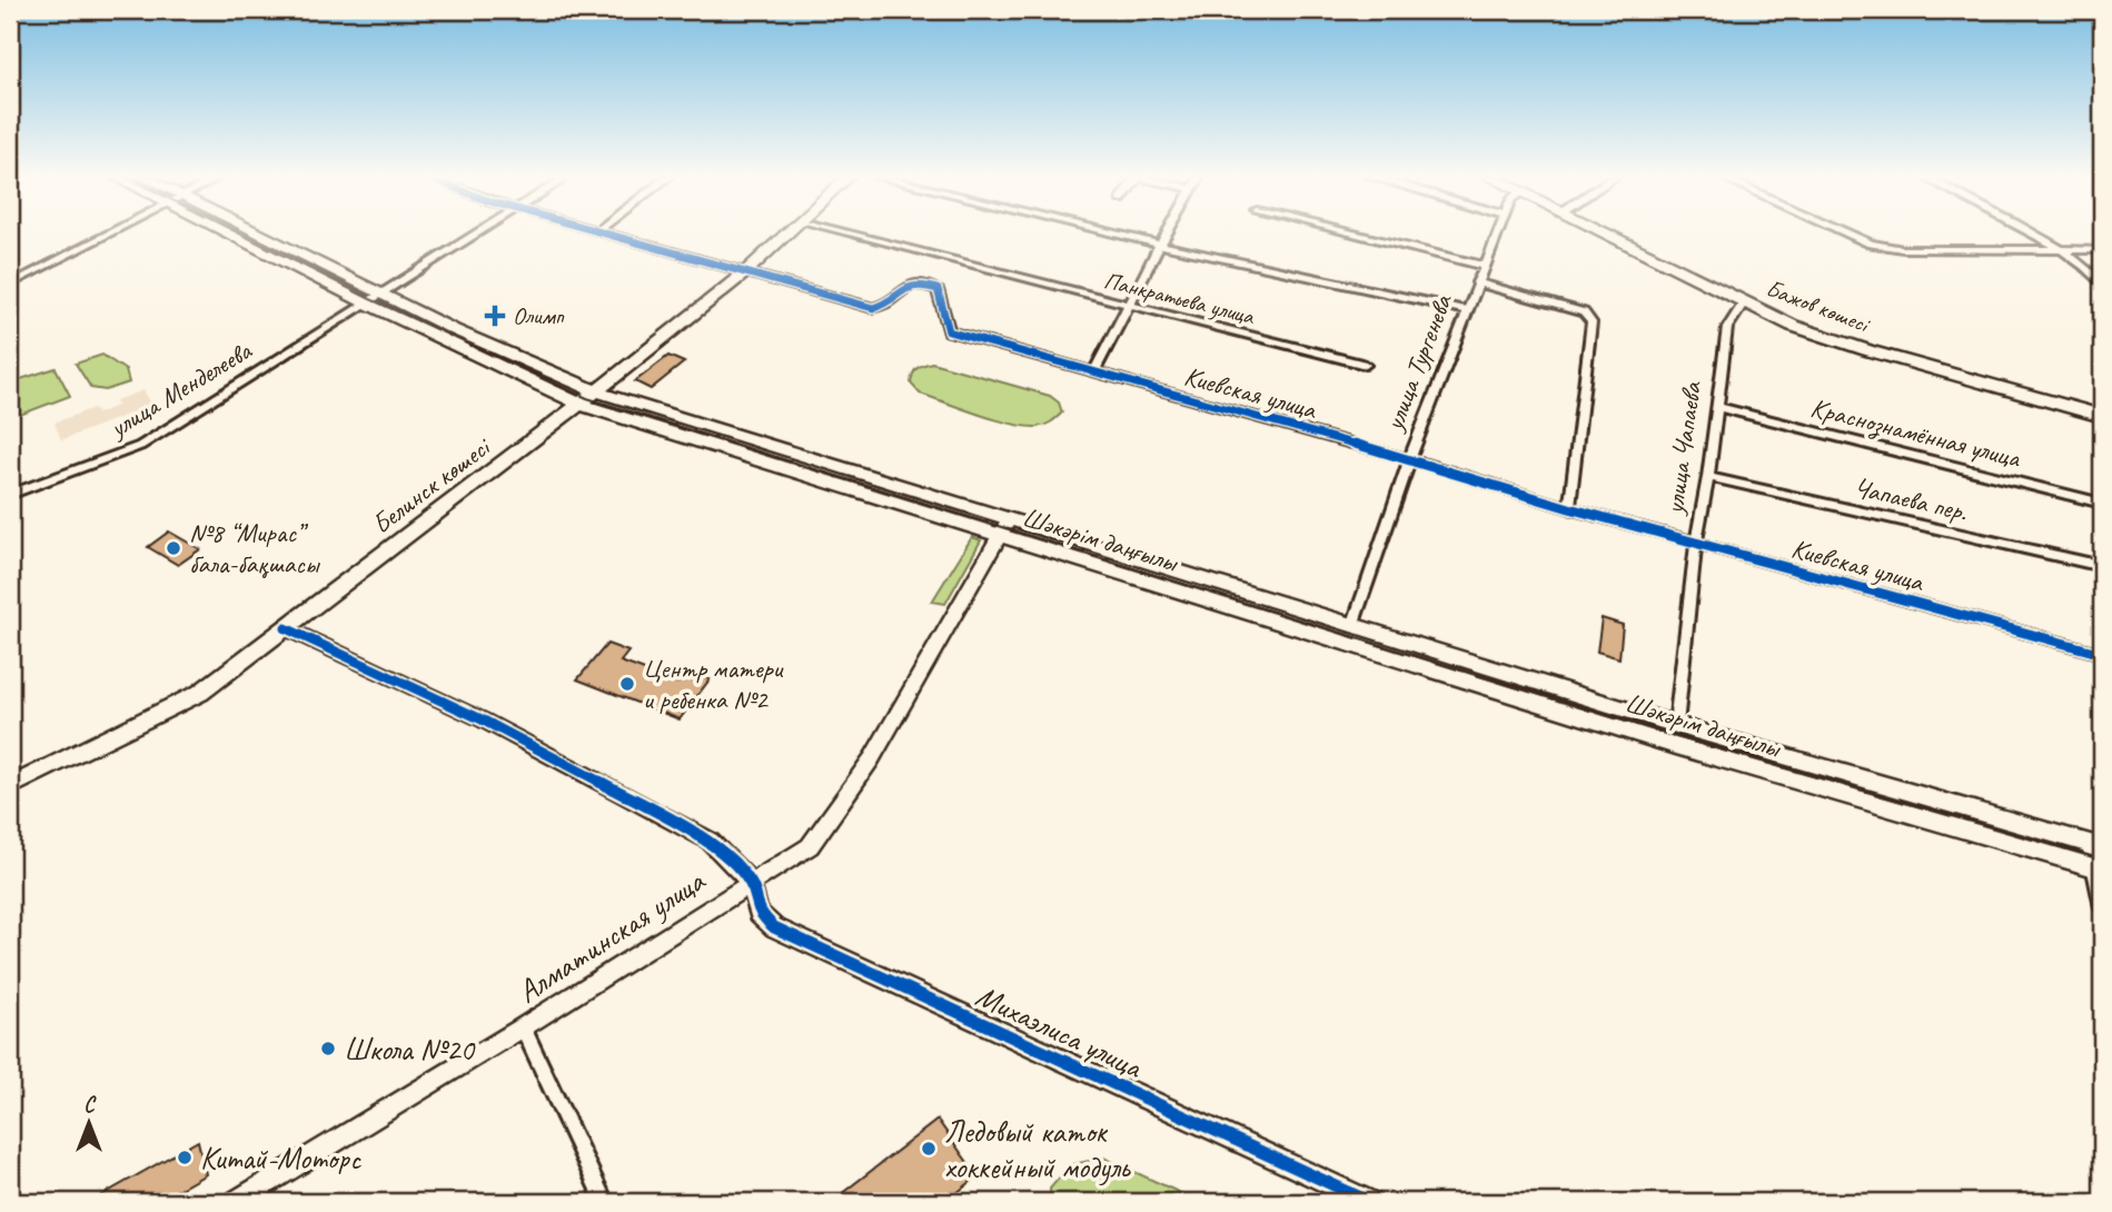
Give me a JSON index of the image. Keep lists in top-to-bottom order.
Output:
{
  "streets": {
    "main road": [
      "Бажов көшесі",
      "улица Тургенева",
      "улица Чапаева",
      "Белинск көшесі",
      "Шәкәрім даңғылы"
    ],
    "street": [
      "Панкратьева улица",
      "улица Менделеева",
      "Киевская улица",
      "Краснознамённая улица",
      "Чапаева пер.",
      "Алматинская улица",
      "Михаэлиса улица"
    ]
  },
  "crossings": [
    ["Бажов көшесі", "улица Чапаева"],
    ["улица Тургенева", "Киевская улица"],
    ["улица Тургенева", "Шәкәрім даңғылы"],
    ["улица Менделеева", "Шәкәрім даңғылы"],
    ["Киевская улица", "улица Чапаева"],
    ["Киевская улица", "Белинск көшесі"],
    ["Краснознамённая улица", "улица Чапаева"],
    ["улица Чапаева", "Чапаева пер."],
    ["улица Чапаева", "Шәкәрім даңғылы"],
    ["Белинск көшесі", "Шәкәрім даңғылы"],
    ["Шәкәрім даңғылы", "Алматинская улица"],
    ["Алматинская улица", "Михаэлиса улица"]
  ],
  "places": {
    "health": ["Олимп"],
    "other": [
      "№8 “Мирас” бала-бақшасы",
      "Центр матери и ребенка №2",
      "Школа №20",
      "Ледовый каток хоккейный модуль",
      "Китай-Моторс"
    ]
  },
  "north": "top"
}
